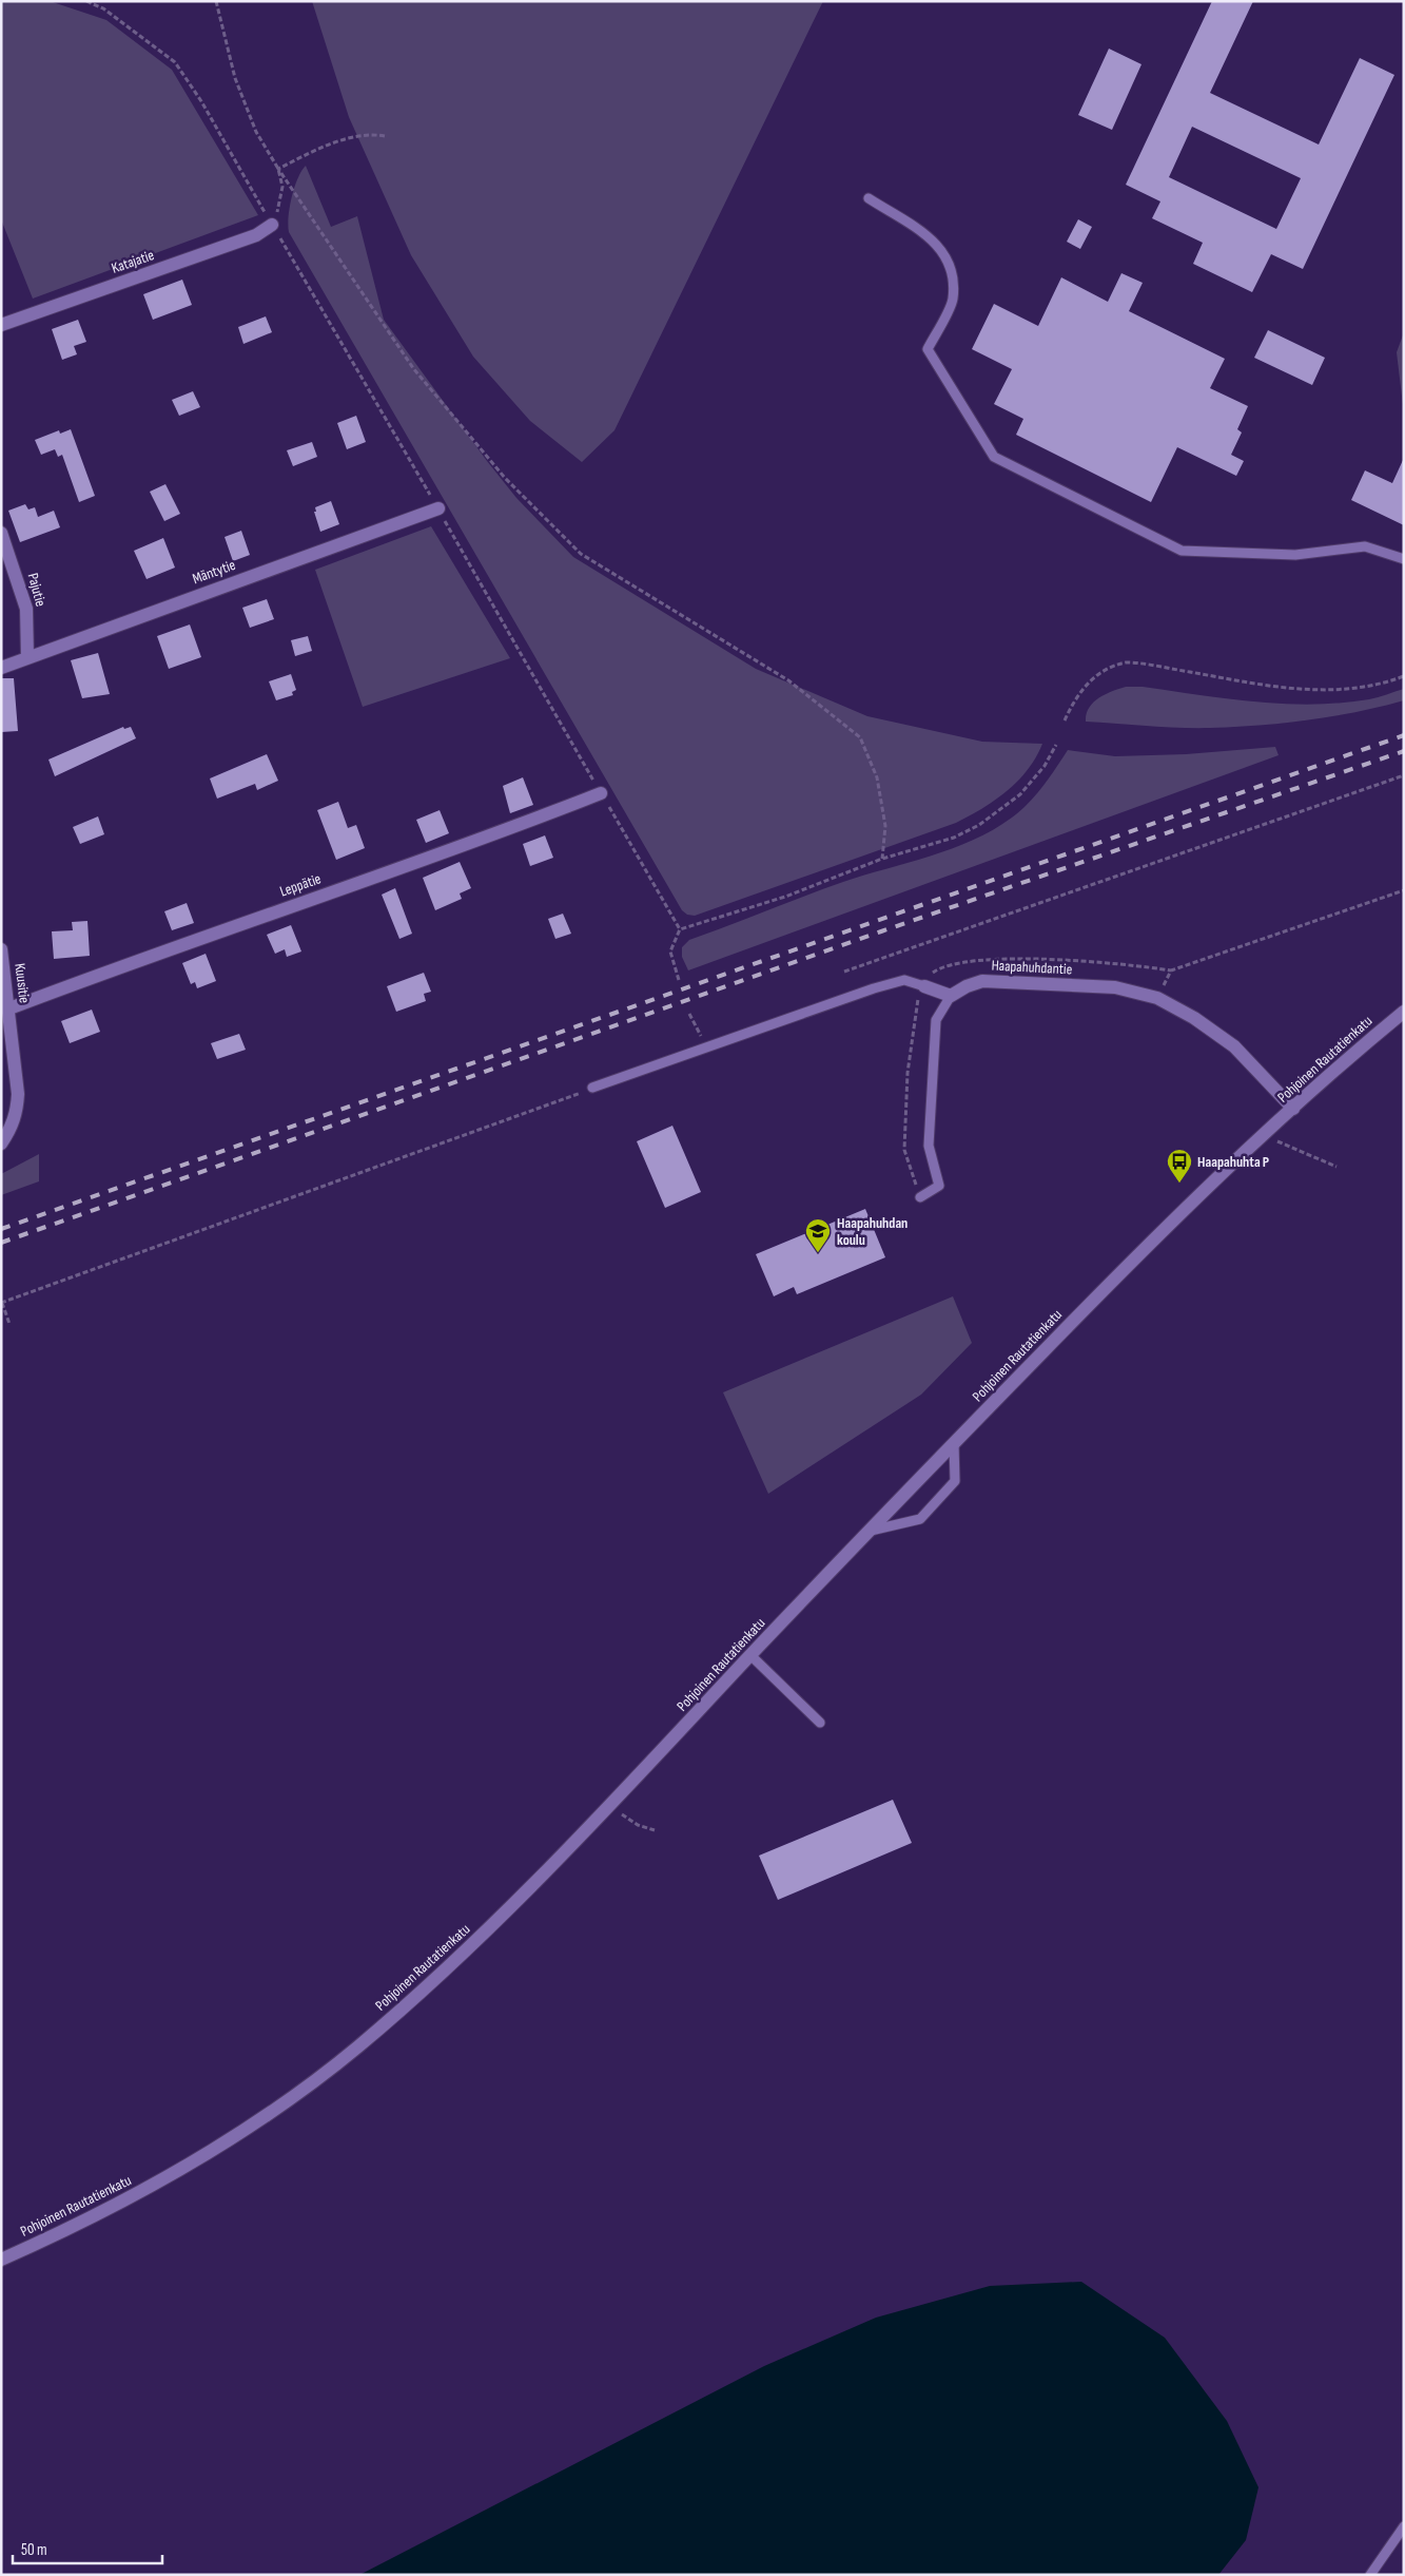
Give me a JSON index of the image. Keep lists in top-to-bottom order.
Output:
{
  "streets": {
    "street": [
      "Katajatie",
      "Mäntytie",
      "Pajutie",
      "Leppätie",
      "Haapahuhdantie",
      "Kuusitie",
      "Pohjoinen Rautatienkatu"
    ]
  },
  "crossings": [
    ["Mäntytie", "Pajutie"],
    ["Leppätie", "Kuusitie"],
    ["Haapahuhdantie", "Pohjoinen Rautatienkatu"]
  ],
  "places": {
    "bus stop": ["Haapahuhta P"],
    "school or university": ["Haapahuhdan koulu"]
  },
  "scale_bar": "50 m"
}
